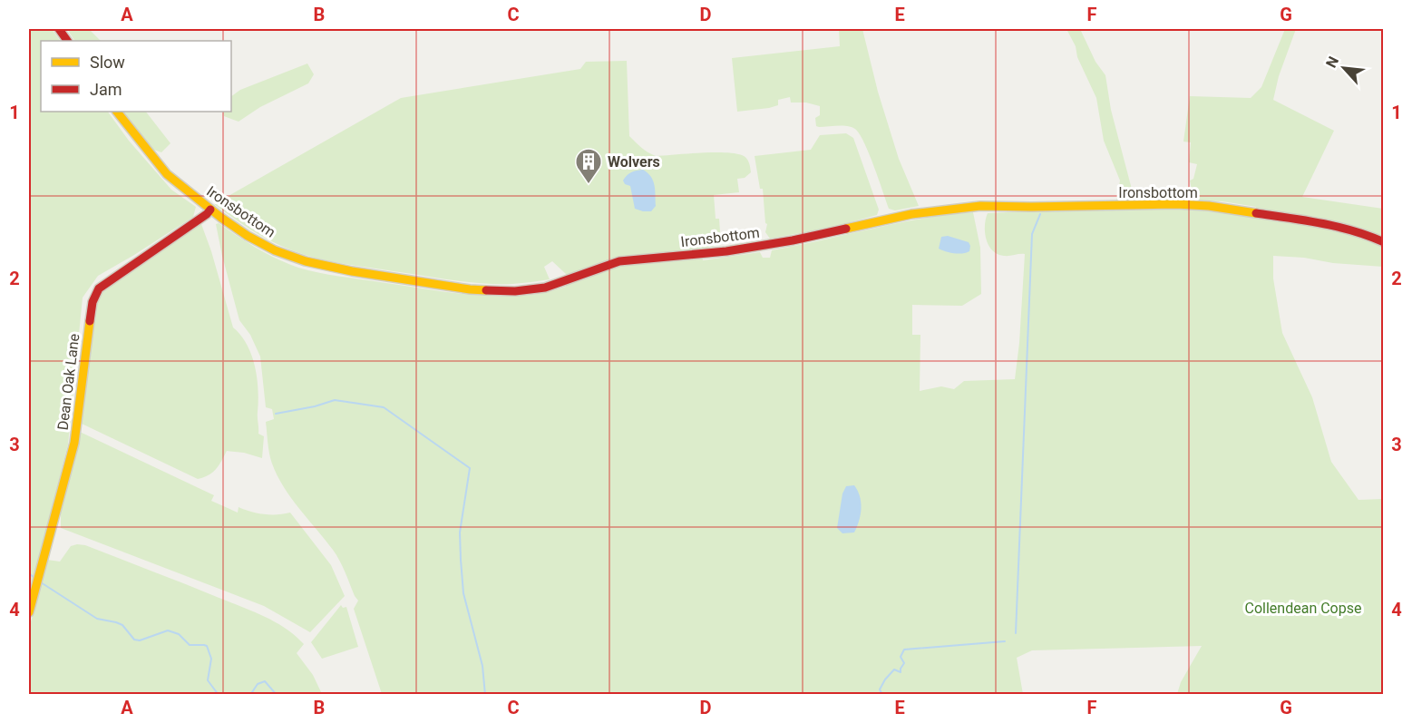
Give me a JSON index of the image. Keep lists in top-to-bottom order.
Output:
{
  "streets": {
    "street": ["Ironsbottom", "Dean Oak Lane"]
  },
  "crossings": [
    ["Ironsbottom", "Dean Oak Lane"]
  ],
  "parks": ["Collendean Copse"],
  "places": {
    "building": ["Wolvers"]
  },
  "legend": ["Slow", "Jam"],
  "north": "top left",
  "grid": {
    "columns": [
      "A",
      "B",
      "C",
      "D",
      "E",
      "F",
      "G"
    ],
    "rows": [
      "1",
      "2",
      "3",
      "4"
    ]
  }
}
